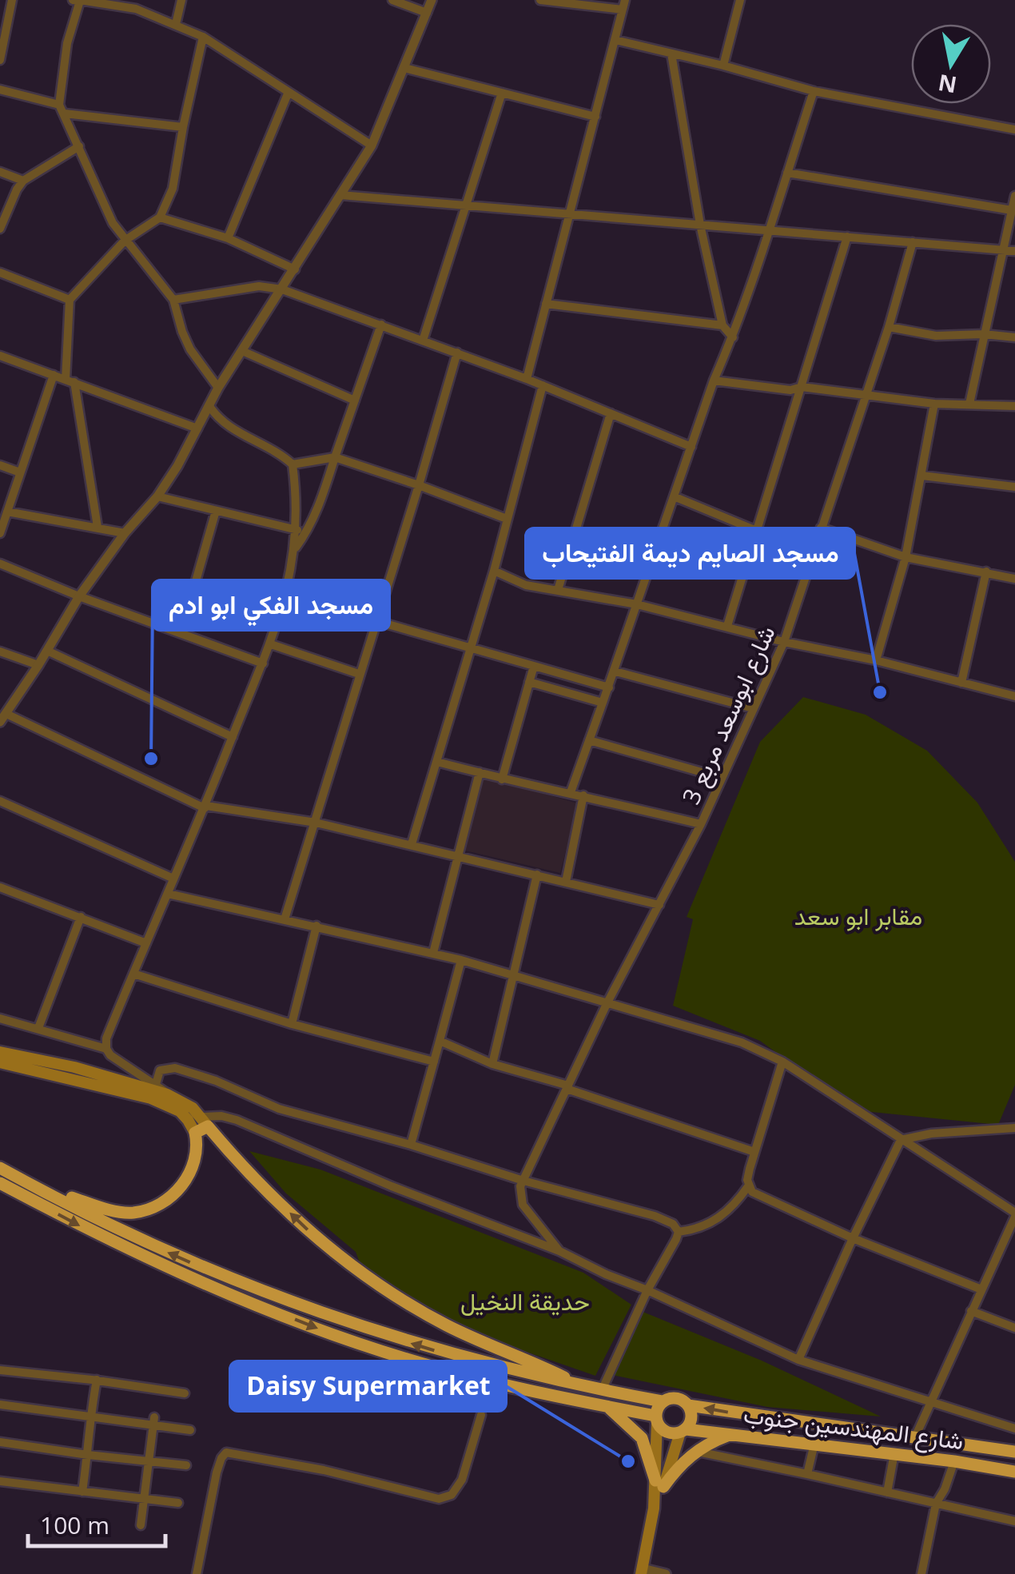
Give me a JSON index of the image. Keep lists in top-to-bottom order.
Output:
{
  "streets": {
    "highway": ["شارع المهندسين جنوب"],
    "street": ["شارع ابوسعد مربع 3"]
  },
  "parks": ["مقابر ابو سعد", "حديقة النخيل"],
  "places": ["مسجد الصايم ديمة الفتيحاب", "مسجد الفكي ابو ادم", "Daisy Supermarket"],
  "scale_bar": "100 m",
  "north": "bottom"
}
